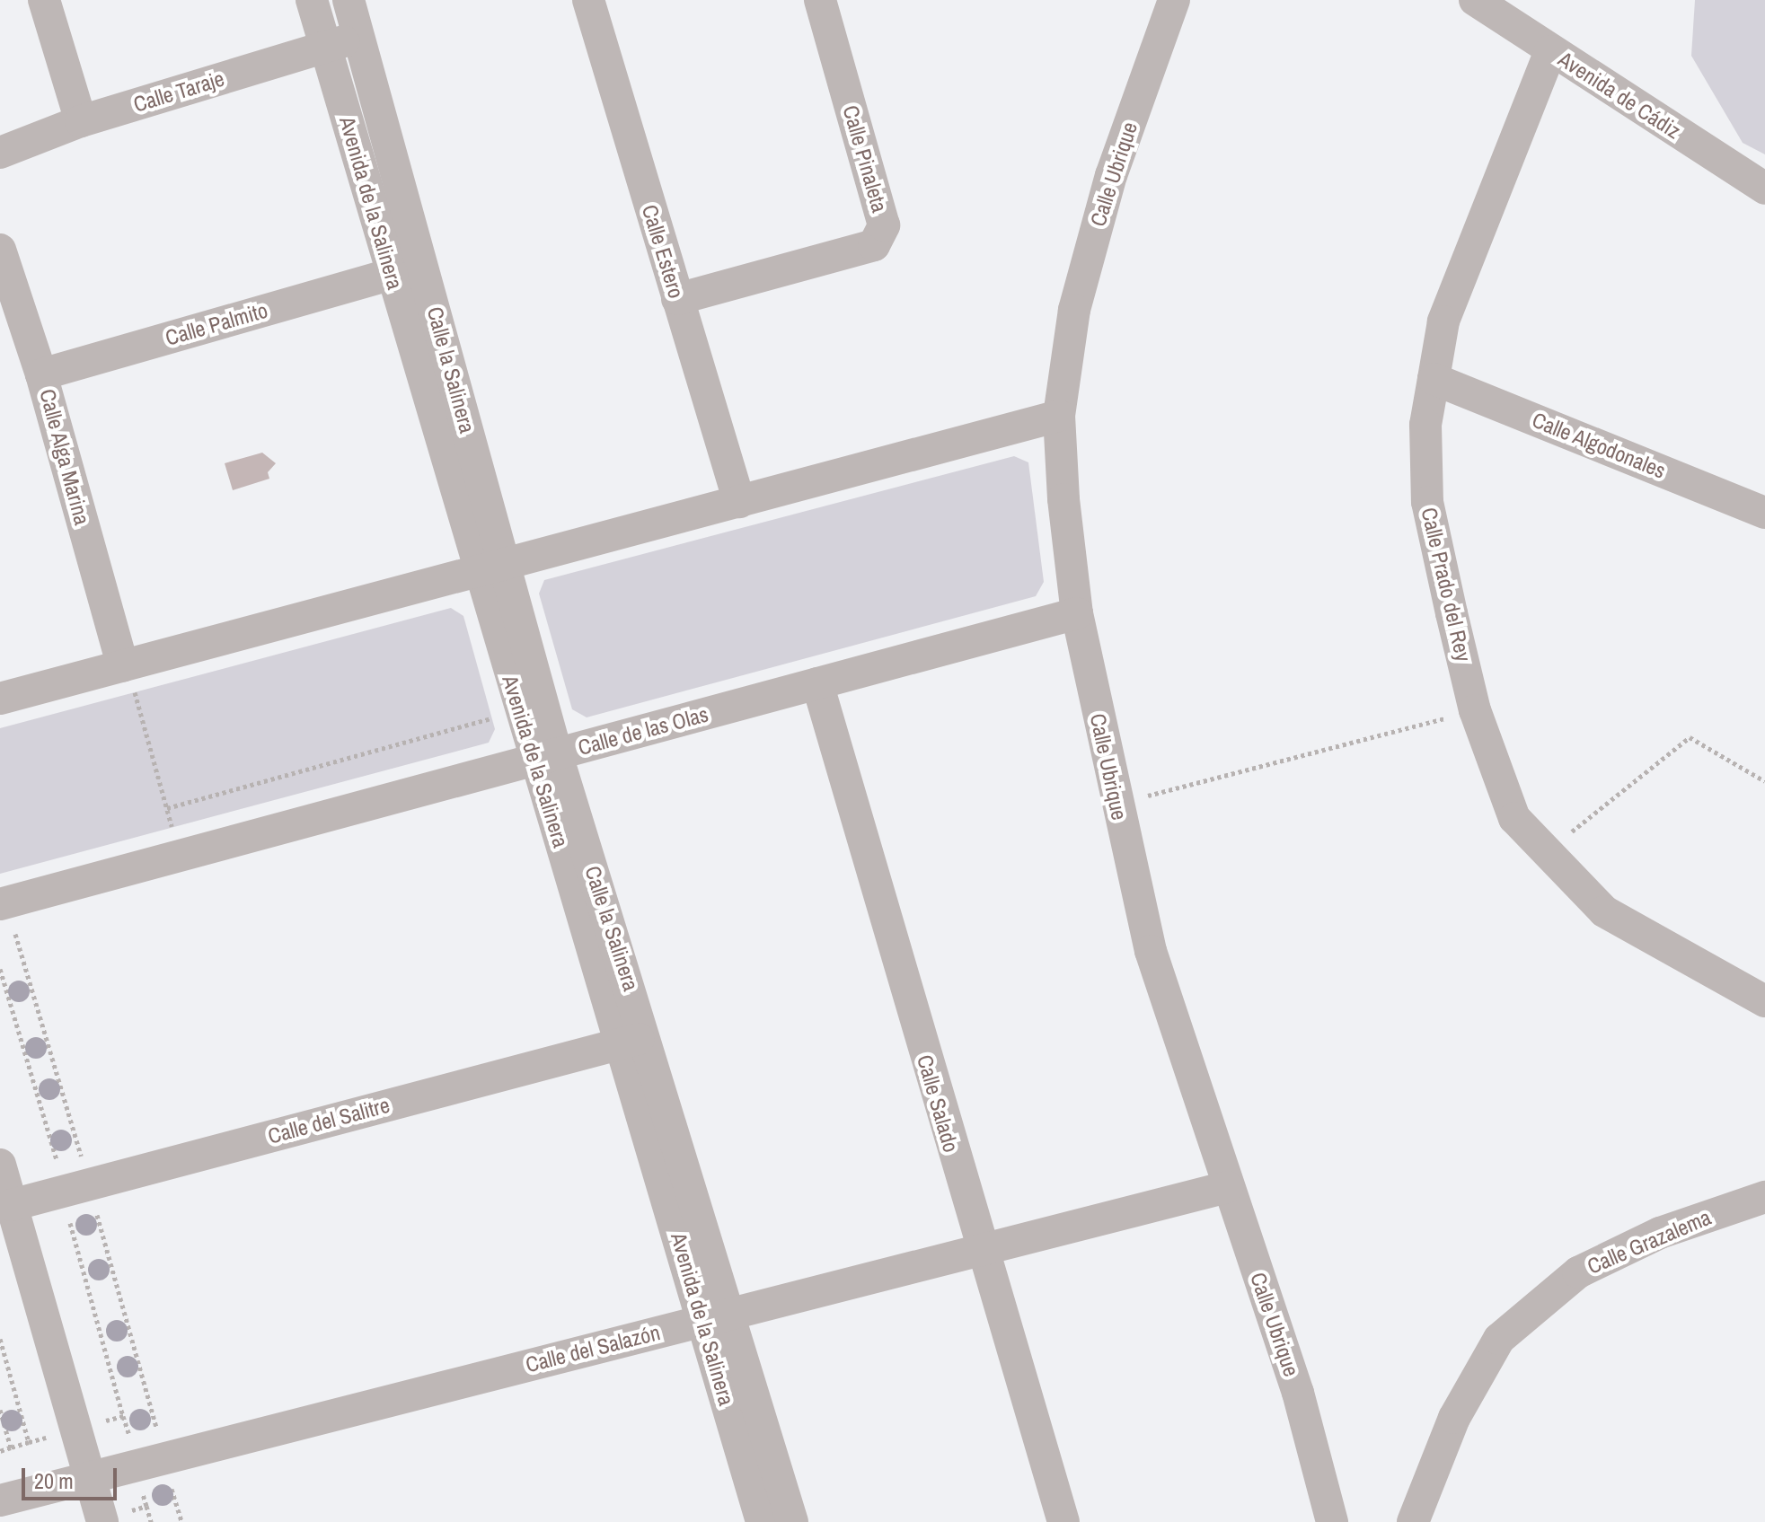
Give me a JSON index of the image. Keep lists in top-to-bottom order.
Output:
{
  "streets": {
    "street": [
      "Calle Taraje",
      "Avenida de Cádiz",
      "Calle Pinaleta",
      "Calle Ubrique",
      "Avenida de la Salinera",
      "Calle Estero",
      "Calle Palmito",
      "Calle la Salinera",
      "Calle Algodonales",
      "Calle Alga Marina",
      "Calle Prado del Rey",
      "Calle de las Olas",
      "Calle Salado",
      "Calle del Salitre",
      "Calle Grazalema",
      "Calle del Salazón"
    ]
  },
  "crossings": [
    ["Calle Taraje", "Avenida de la Salinera"],
    ["Calle Taraje", "Calle la Salinera"],
    ["Avenida de Cádiz", "Calle Prado del Rey"],
    ["Calle Pinaleta", "Calle Estero"],
    ["Calle Ubrique", "Calle de las Olas"],
    ["Calle Ubrique", "Calle del Salazón"],
    ["Avenida de la Salinera", "Calle Palmito"],
    ["Avenida de la Salinera", "Calle la Salinera"],
    ["Avenida de la Salinera", "Calle de las Olas"],
    ["Avenida de la Salinera", "Calle del Salitre"],
    ["Avenida de la Salinera", "Calle del Salazón"],
    ["Calle Palmito", "Calle Alga Marina"],
    ["Calle la Salinera", "Calle de las Olas"],
    ["Calle Algodonales", "Calle Prado del Rey"],
    ["Calle de las Olas", "Calle Salado"],
    ["Calle Salado", "Calle del Salazón"]
  ],
  "scale_bar": "20 m"
}
